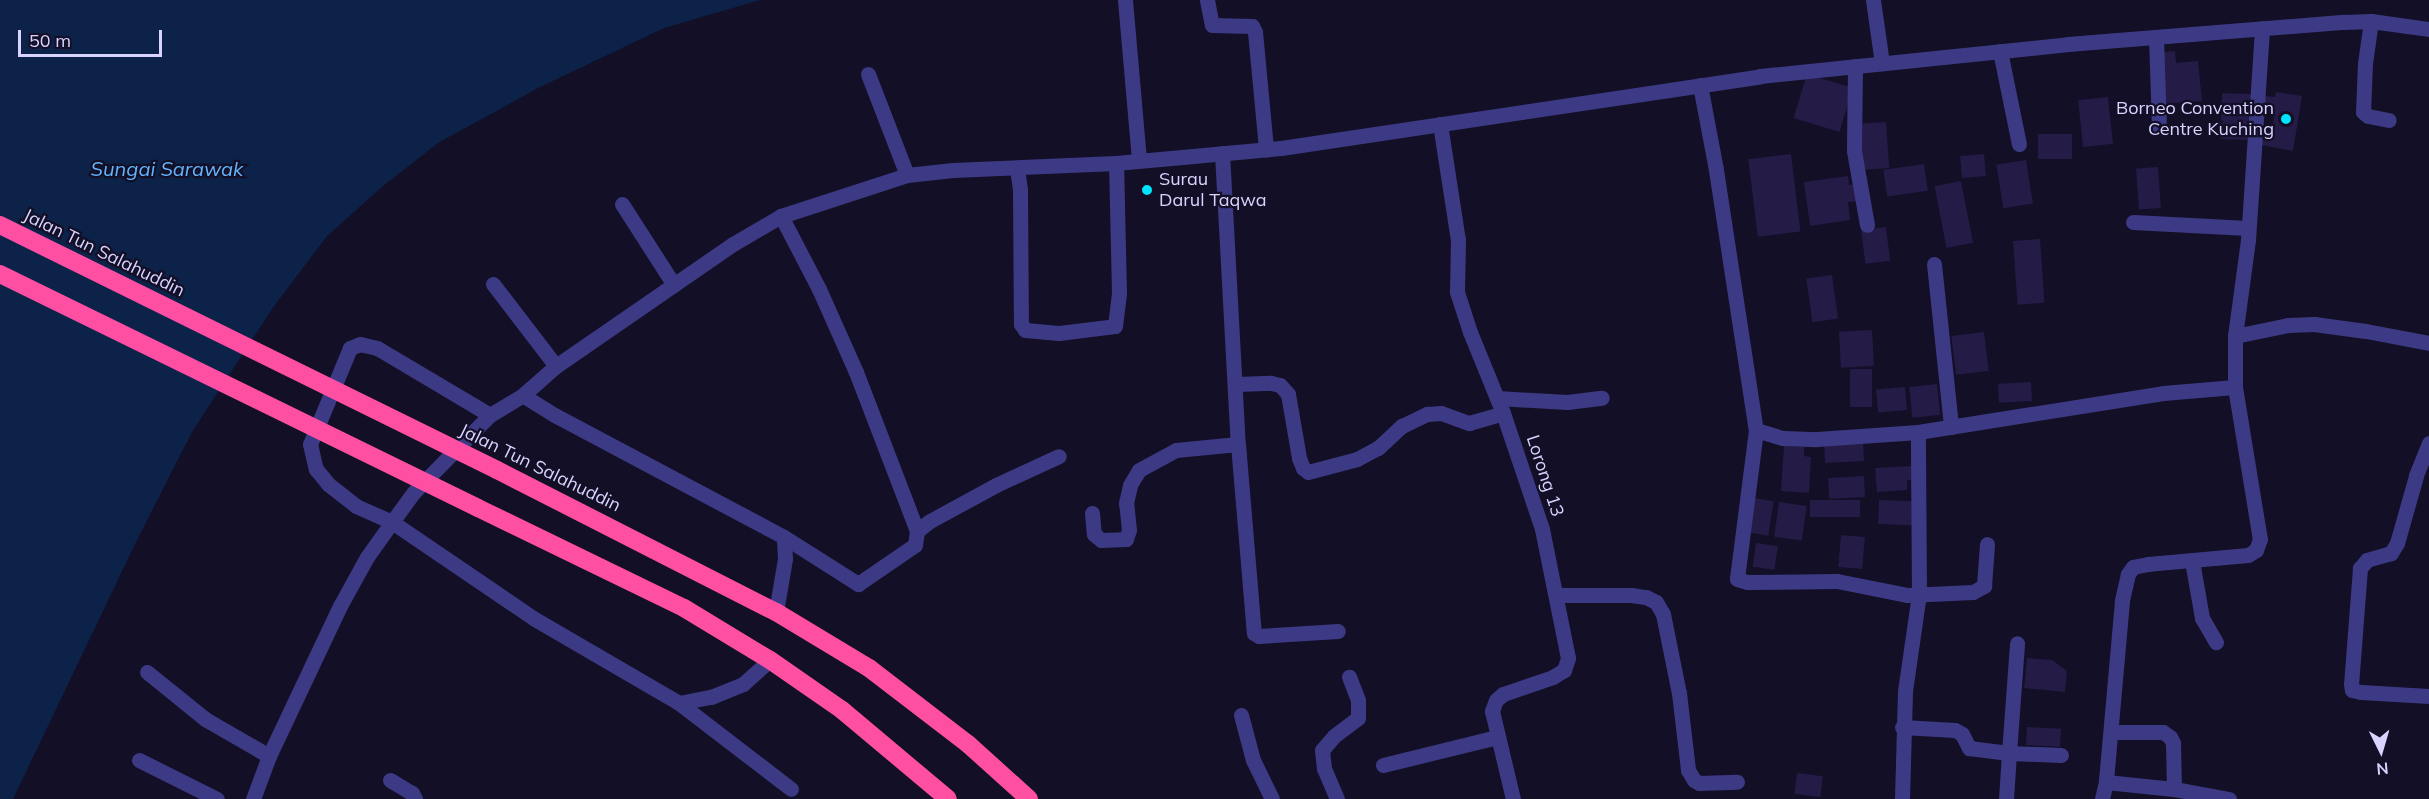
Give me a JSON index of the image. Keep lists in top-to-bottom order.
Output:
{
  "streets": {
    "highway": ["Jalan Tun Salahuddin"],
    "street": ["Lorong 13"]
  },
  "water": ["Sungai Sarawak"],
  "places": ["Borneo Convention Centre Kuching", "Surau Darul Taqwa"],
  "scale_bar": "50 m",
  "north": "bottom"
}
